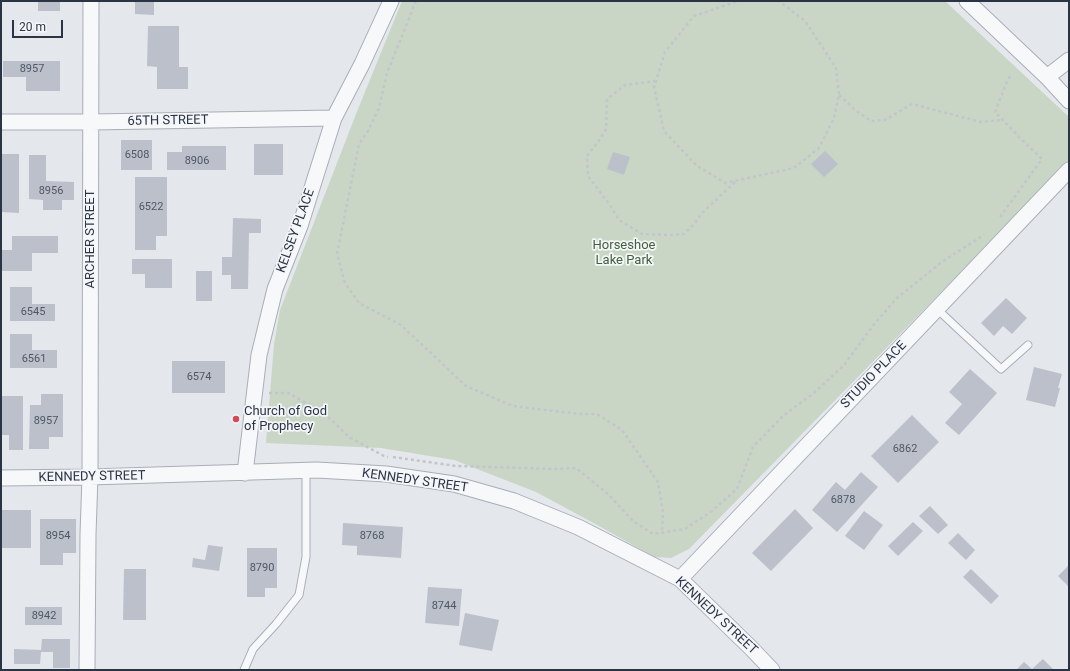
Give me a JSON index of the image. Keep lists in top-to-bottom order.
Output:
{
  "streets": {
    "street": [
      "65TH STREET",
      "KELSEY PLACE",
      "ARCHER STREET",
      "STUDIO PLACE",
      "KENNEDY STREET"
    ]
  },
  "crossings": [
    ["65TH STREET", "KELSEY PLACE"],
    ["65TH STREET", "ARCHER STREET"],
    ["KELSEY PLACE", "KENNEDY STREET"],
    ["ARCHER STREET", "KENNEDY STREET"],
    ["STUDIO PLACE", "KENNEDY STREET"]
  ],
  "parks": ["Horseshoe Lake Park"],
  "places": ["Church of God of Prophecy"],
  "house_numbers": [
    "8957",
    "6508",
    "8906",
    "8956",
    "6522",
    "6545",
    "6561",
    "6574",
    "8957",
    "6862",
    "6878",
    "8954",
    "8768",
    "8790",
    "8744",
    "8942"
  ],
  "scale_bar": "20 m"
}
